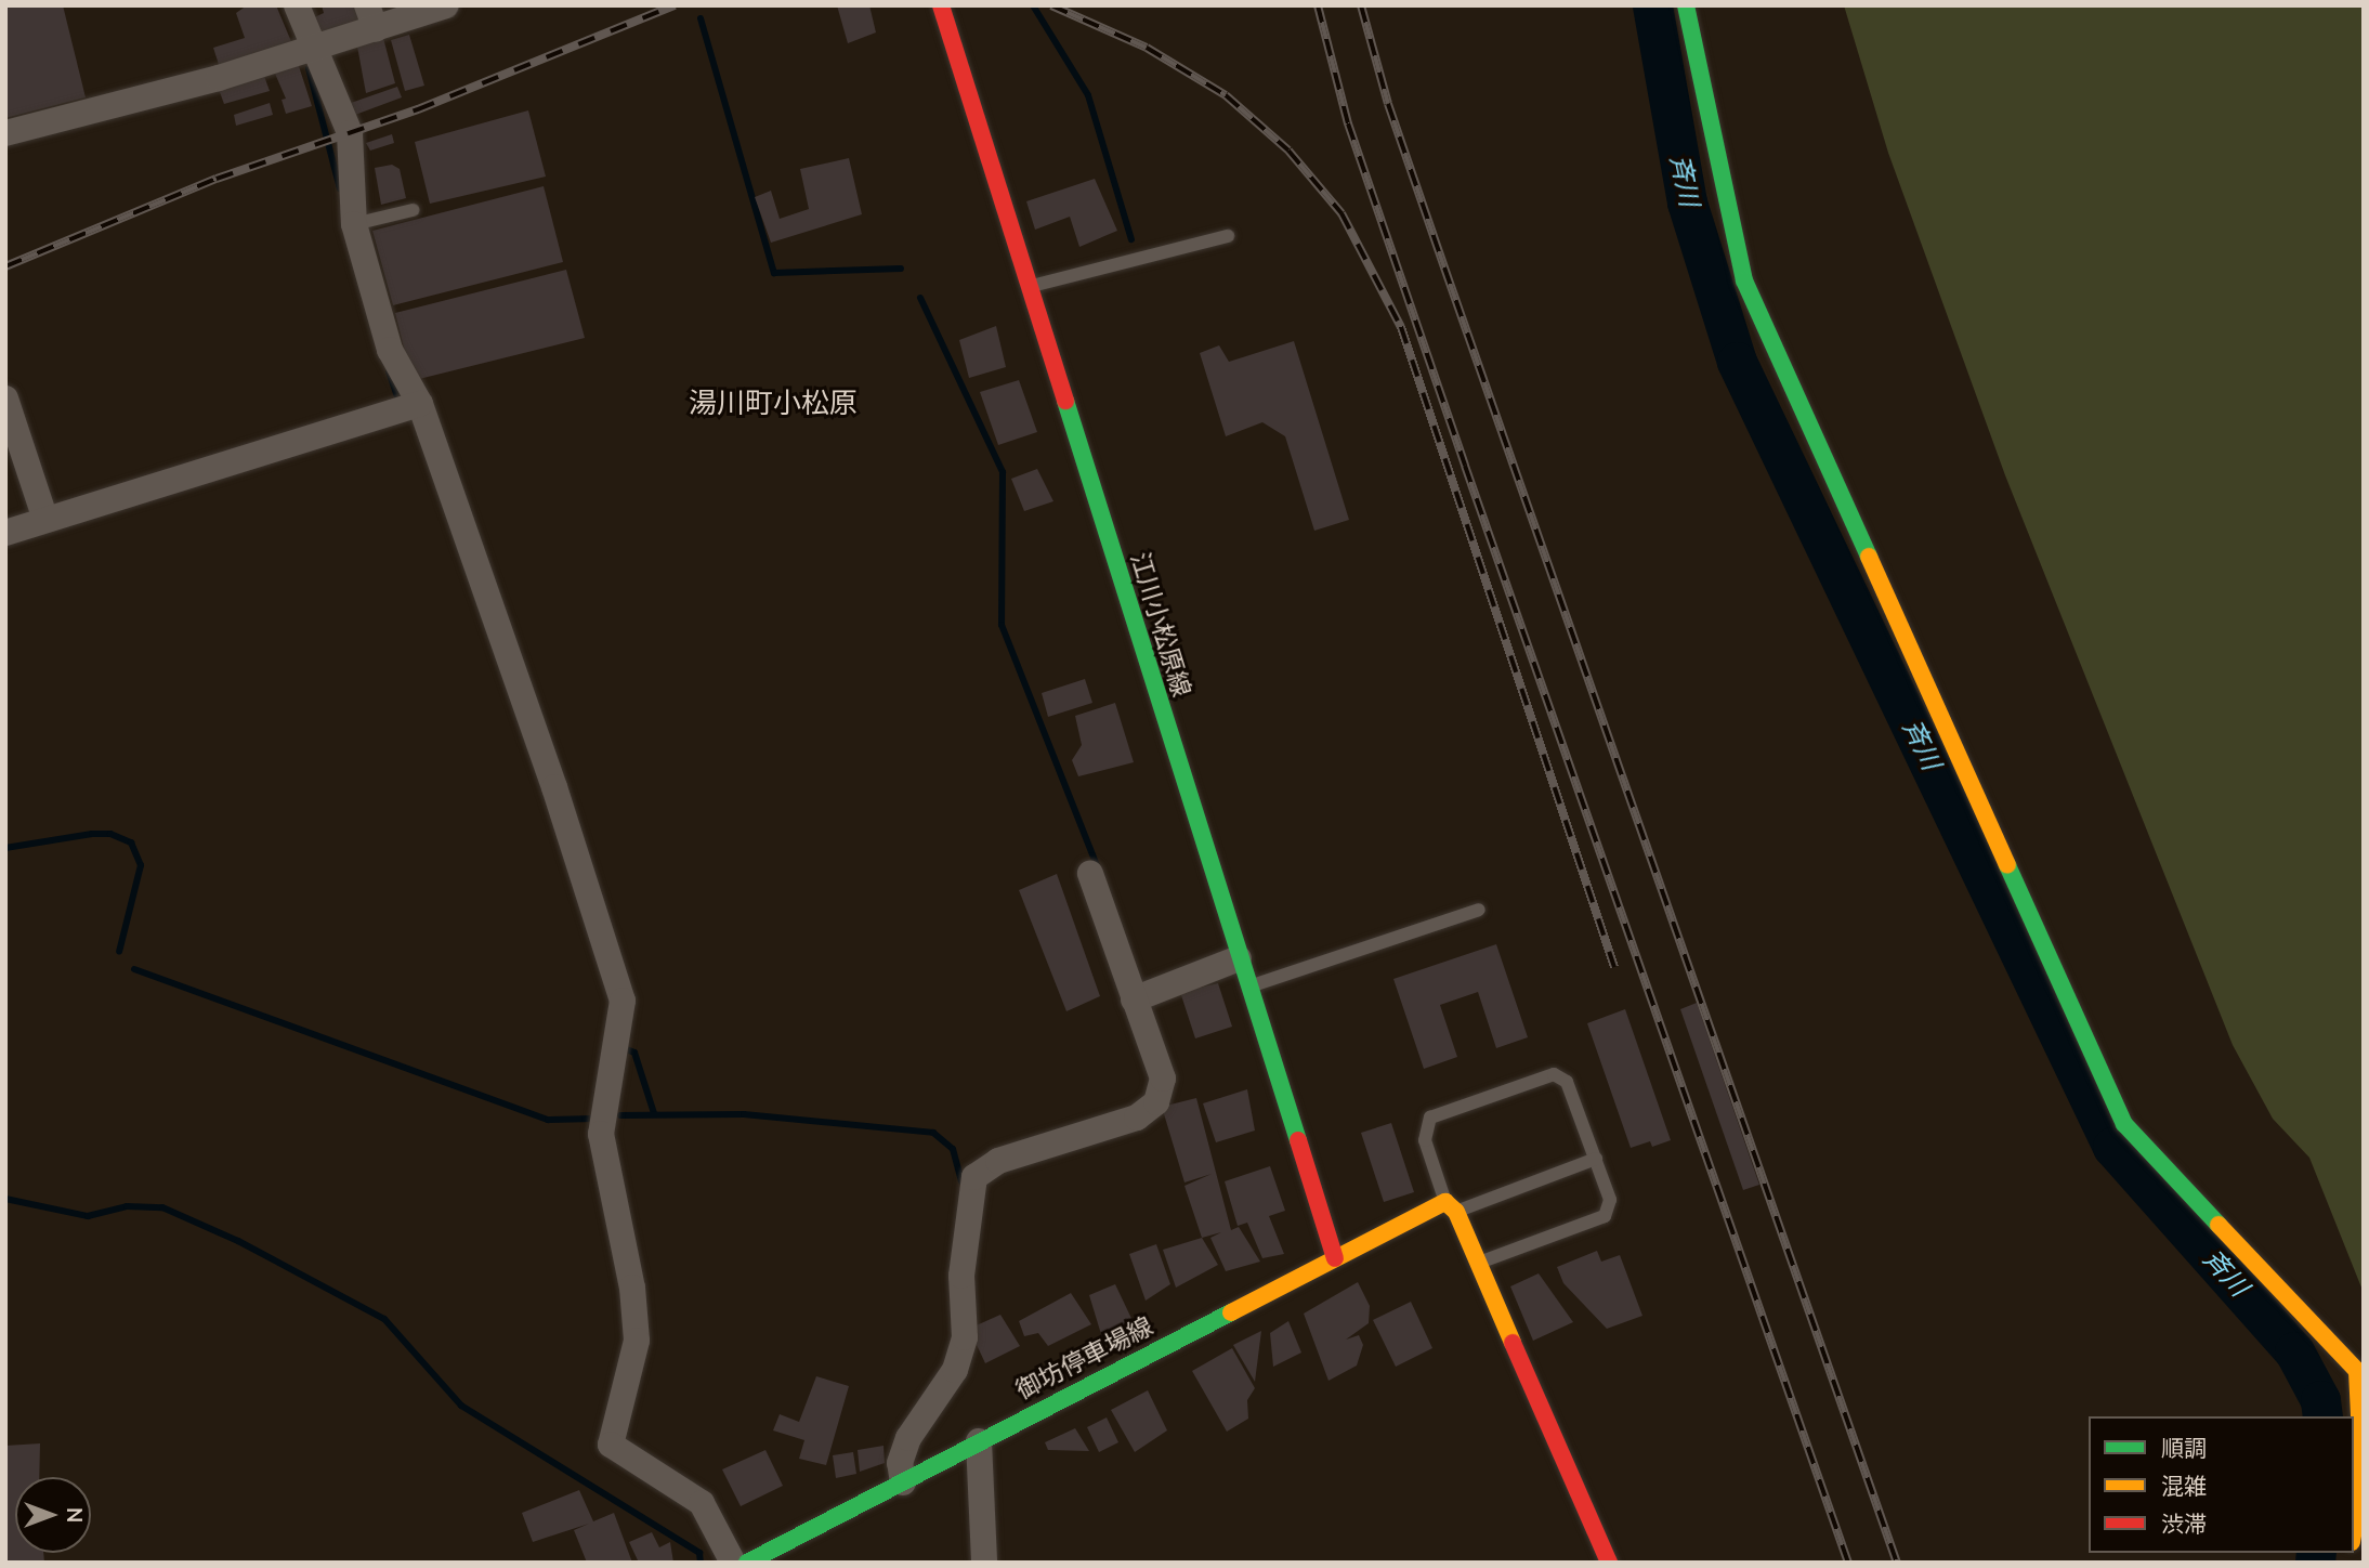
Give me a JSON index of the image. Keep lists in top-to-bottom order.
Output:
{
  "streets": {
    "main road": ["江川小松原線", "御坊停車場線"]
  },
  "crossings": [
    ["江川小松原線", "御坊停車場線"]
  ],
  "districts": ["湯川町小松原"],
  "water": ["斉川"],
  "legend": ["順調", "混雑", "渋滞"],
  "north": "right"
}
